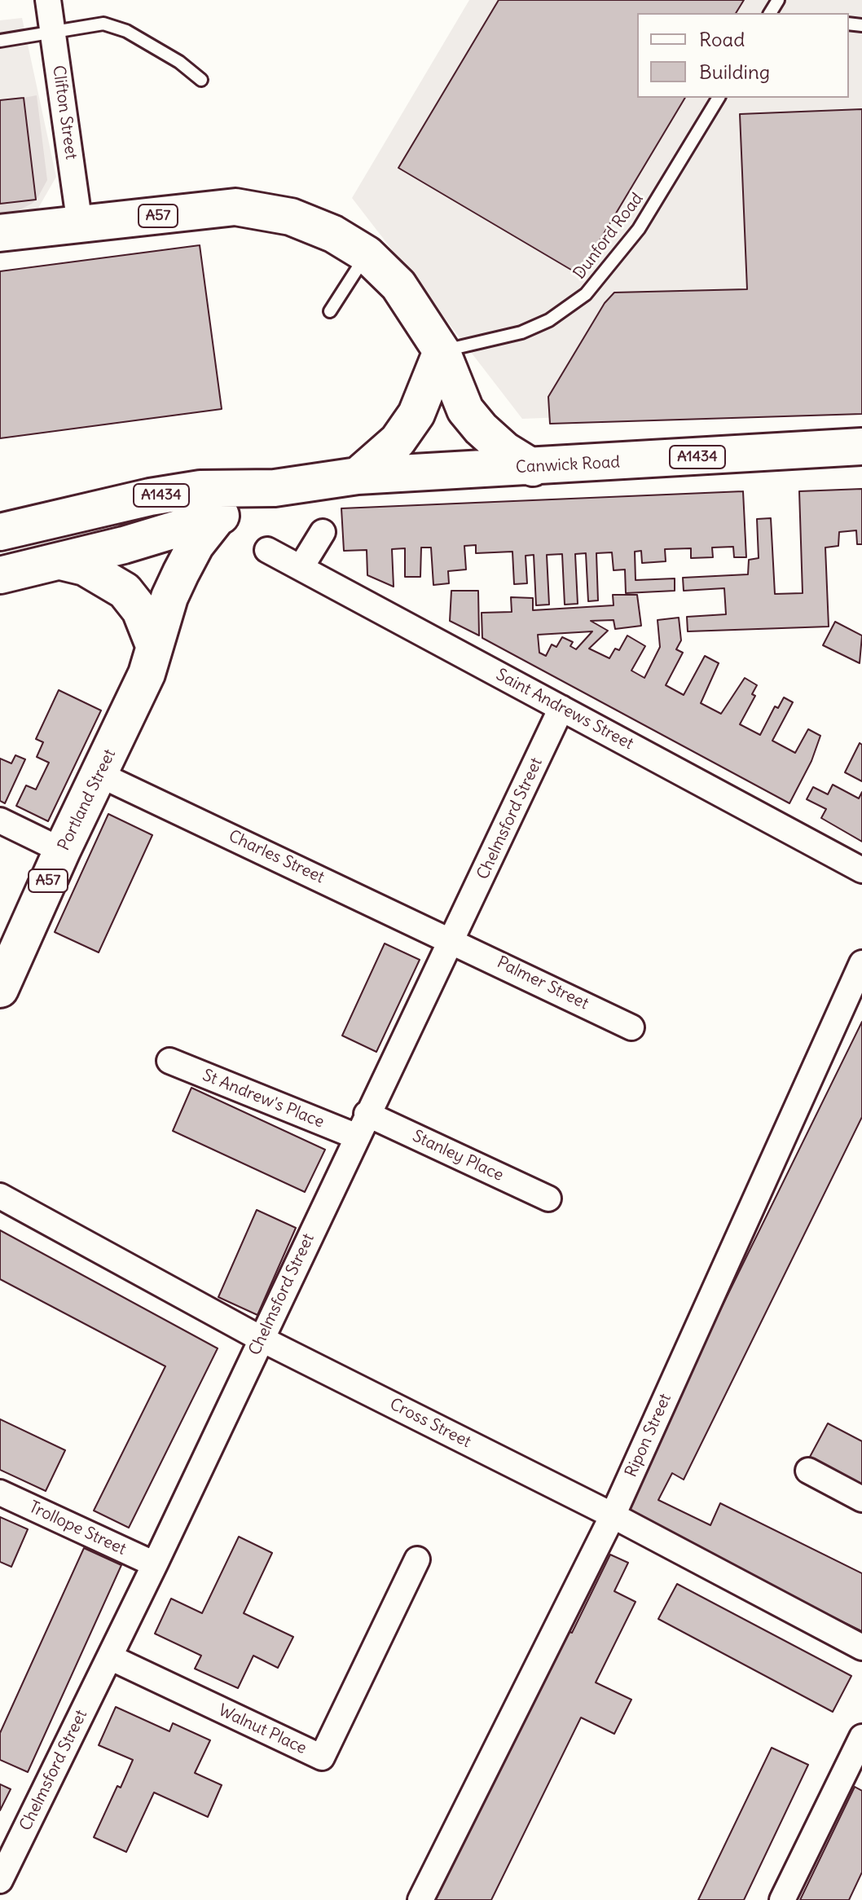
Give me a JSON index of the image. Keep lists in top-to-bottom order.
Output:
{
  "streets": {
    "main road": [
      "A57",
      "A1434",
      "Canwick Road",
      "Portland Street"
    ],
    "street": [
      "Clifton Street",
      "Saint Andrews Street",
      "Chelmsford Street",
      "Charles Street",
      "Palmer Street",
      "St Andrew's Place",
      "Stanley Place",
      "Cross Street",
      "Ripon Street",
      "Trollope Street",
      "Walnut Place"
    ],
    "lane": ["Dunford Road"]
  },
  "crossings": [
    ["Clifton Street", "A57"],
    ["A57", "Dunford Road"],
    ["A57", "Canwick Road"],
    ["Canwick Road", "Portland Street"],
    ["Saint Andrews Street", "Chelmsford Street"],
    ["Portland Street", "Charles Street"],
    ["Chelmsford Street", "Charles Street"],
    ["Chelmsford Street", "Palmer Street"],
    ["Chelmsford Street", "St Andrew's Place"],
    ["Chelmsford Street", "Stanley Place"],
    ["Chelmsford Street", "Cross Street"],
    ["Chelmsford Street", "Trollope Street"],
    ["Chelmsford Street", "Walnut Place"],
    ["Charles Street", "Palmer Street"],
    ["Cross Street", "Ripon Street"]
  ],
  "legend": ["Road", "Building"]
}
